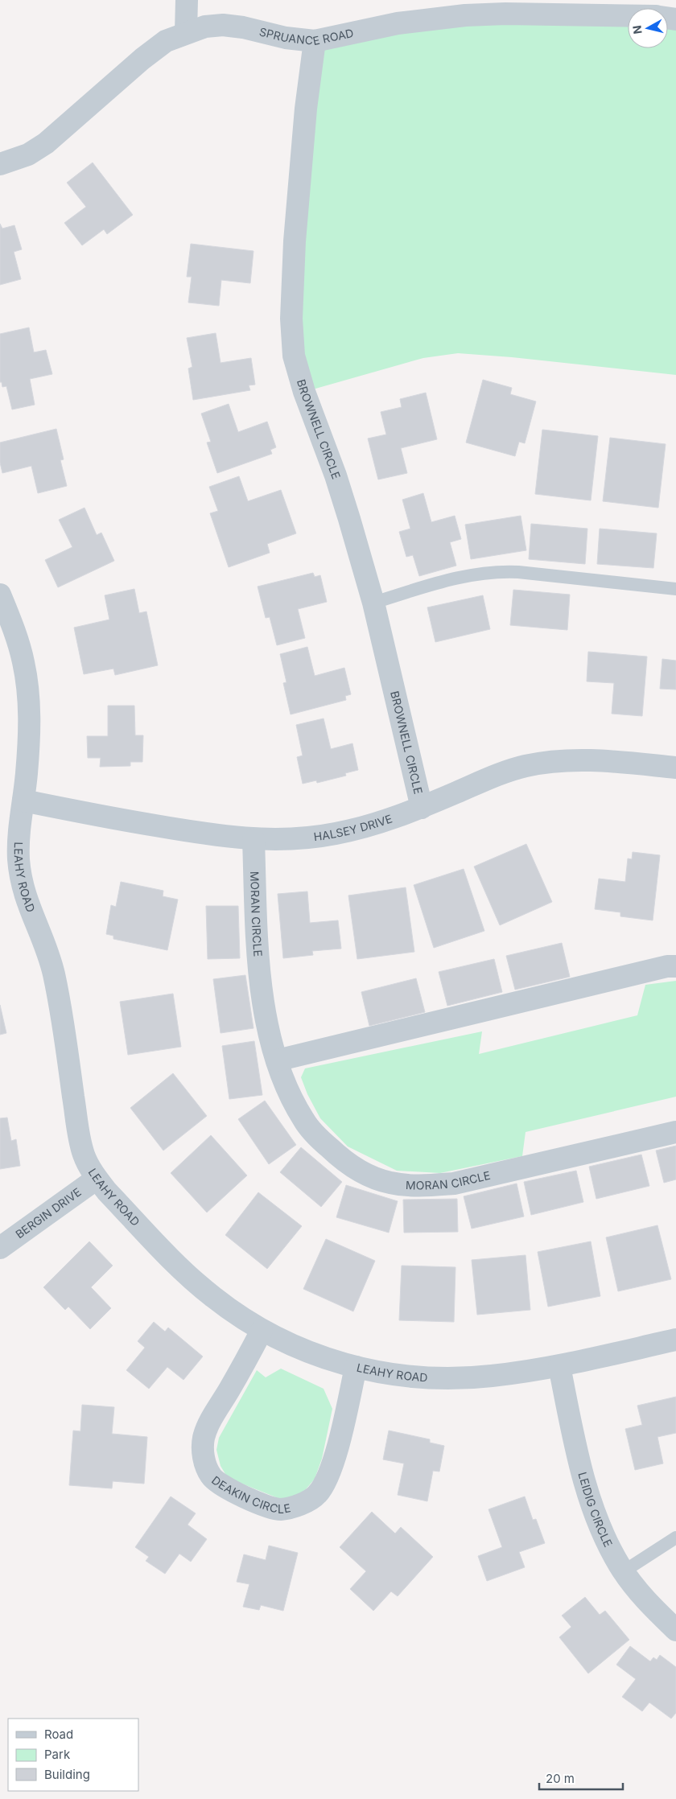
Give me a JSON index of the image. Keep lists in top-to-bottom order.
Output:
{
  "streets": {
    "street": [
      "SPRUANCE ROAD",
      "BROWNELL CIRCLE",
      "HALSEY DRIVE",
      "LEAHY ROAD",
      "MORAN CIRCLE",
      "BERGIN DRIVE",
      "DEAKIN CIRCLE",
      "LEIDIG CIRCLE"
    ]
  },
  "crossings": [
    ["SPRUANCE ROAD", "BROWNELL CIRCLE"],
    ["BROWNELL CIRCLE", "HALSEY DRIVE"],
    ["HALSEY DRIVE", "LEAHY ROAD"],
    ["HALSEY DRIVE", "MORAN CIRCLE"],
    ["LEAHY ROAD", "BERGIN DRIVE"],
    ["LEAHY ROAD", "DEAKIN CIRCLE"],
    ["LEAHY ROAD", "LEIDIG CIRCLE"]
  ],
  "legend": ["Road", "Park", "Building"],
  "scale_bar": "20 m",
  "north": "left"
}
